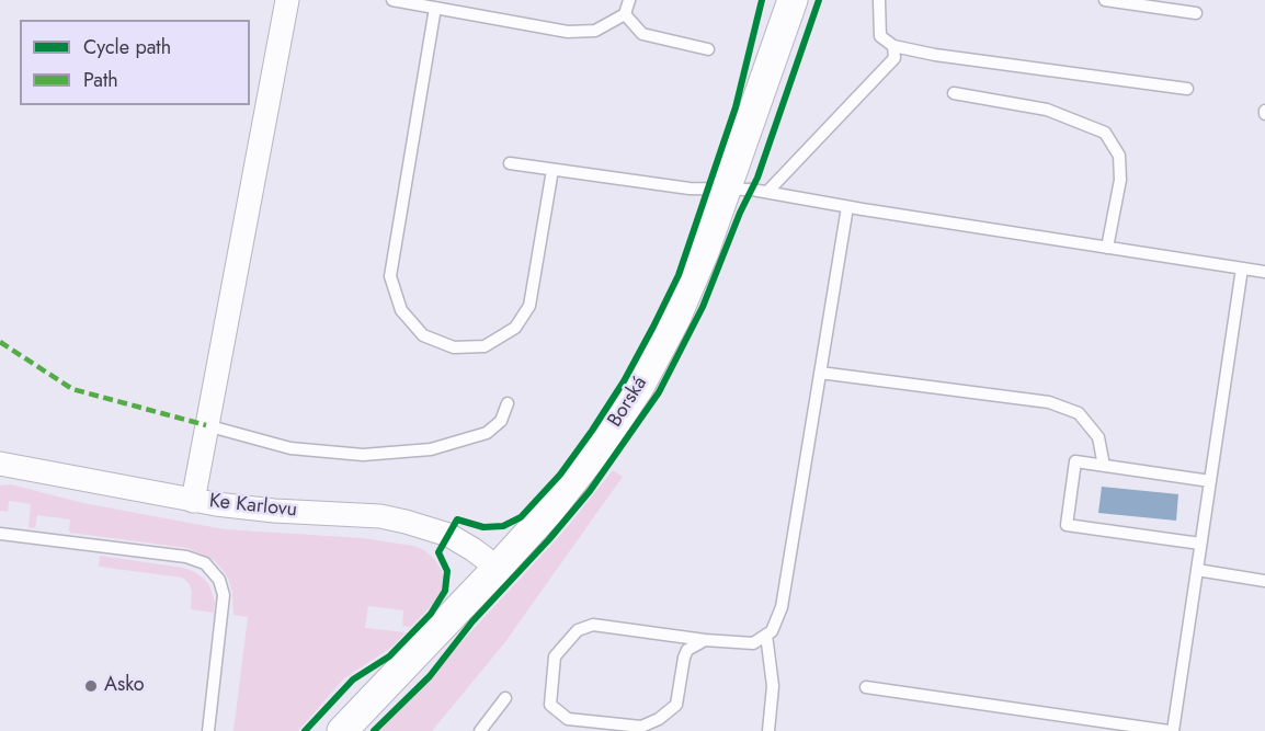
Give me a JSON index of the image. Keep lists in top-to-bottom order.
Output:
{
  "streets": {
    "street": ["Borská", "Ke Karlovu"]
  },
  "crossings": [
    ["Borská", "Ke Karlovu"]
  ],
  "places": ["Asko"],
  "legend": ["Cycle path", "Path"]
}
